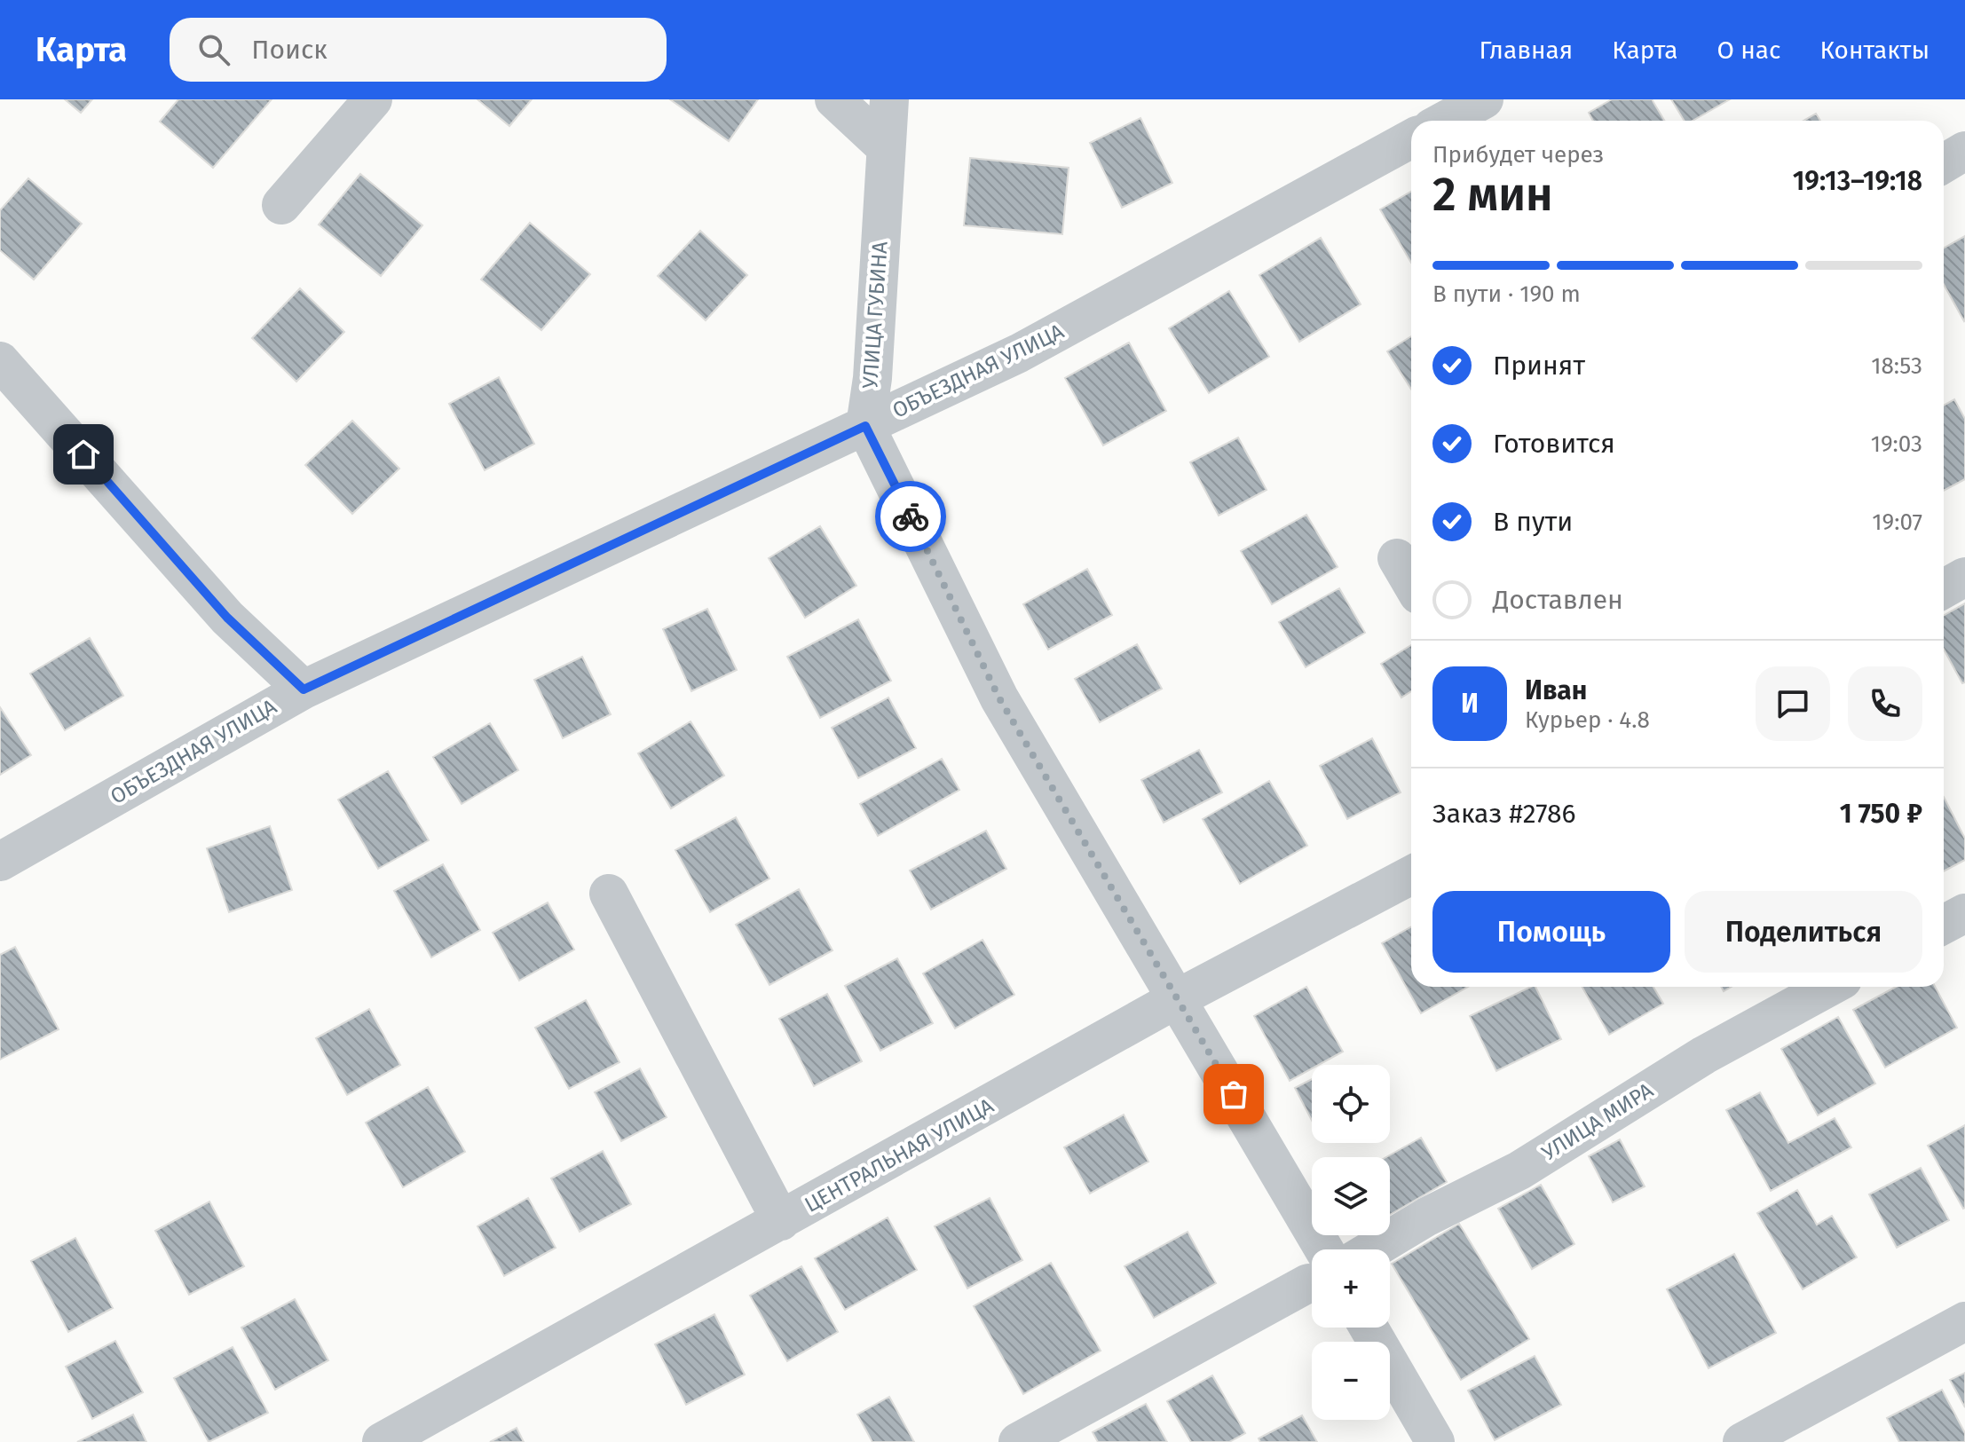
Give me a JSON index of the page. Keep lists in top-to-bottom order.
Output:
{
  "streets": {
    "street": [
      "УЛИЦА ГУБИНА",
      "ОБЪЕЗДНАЯ УЛИЦА",
      "УЛИЦА МИРА",
      "ЦЕНТРАЛЬНАЯ УЛИЦА"
    ]
  },
  "crossings": [
    ["УЛИЦА ГУБИНА", "ОБЪЕЗДНАЯ УЛИЦА"]
  ],
  "page": {
    "header": "Карта",
    "search": "Поиск",
    "nav": [
      "Главная",
      "Карта",
      "О нас",
      "Контакты"
    ],
    "heading": ["2 мин", "Прибудет через", "19:13–19:18"],
    "panel": [
      "Иван",
      "Курьер · 4.8",
      "Заказ #2786",
      "1 750 ₽"
    ],
    "bar": "В пути · 190 m",
    "list": [
      ["Принят", "18:53"],
      ["Готовится", "19:03"],
      ["В пути", "19:07"],
      "Доставлен"
    ],
    "round": "И",
    "buttons": ["Помощь", "Поделиться"],
    "map_buttons": ["+", "−"]
  }
}
